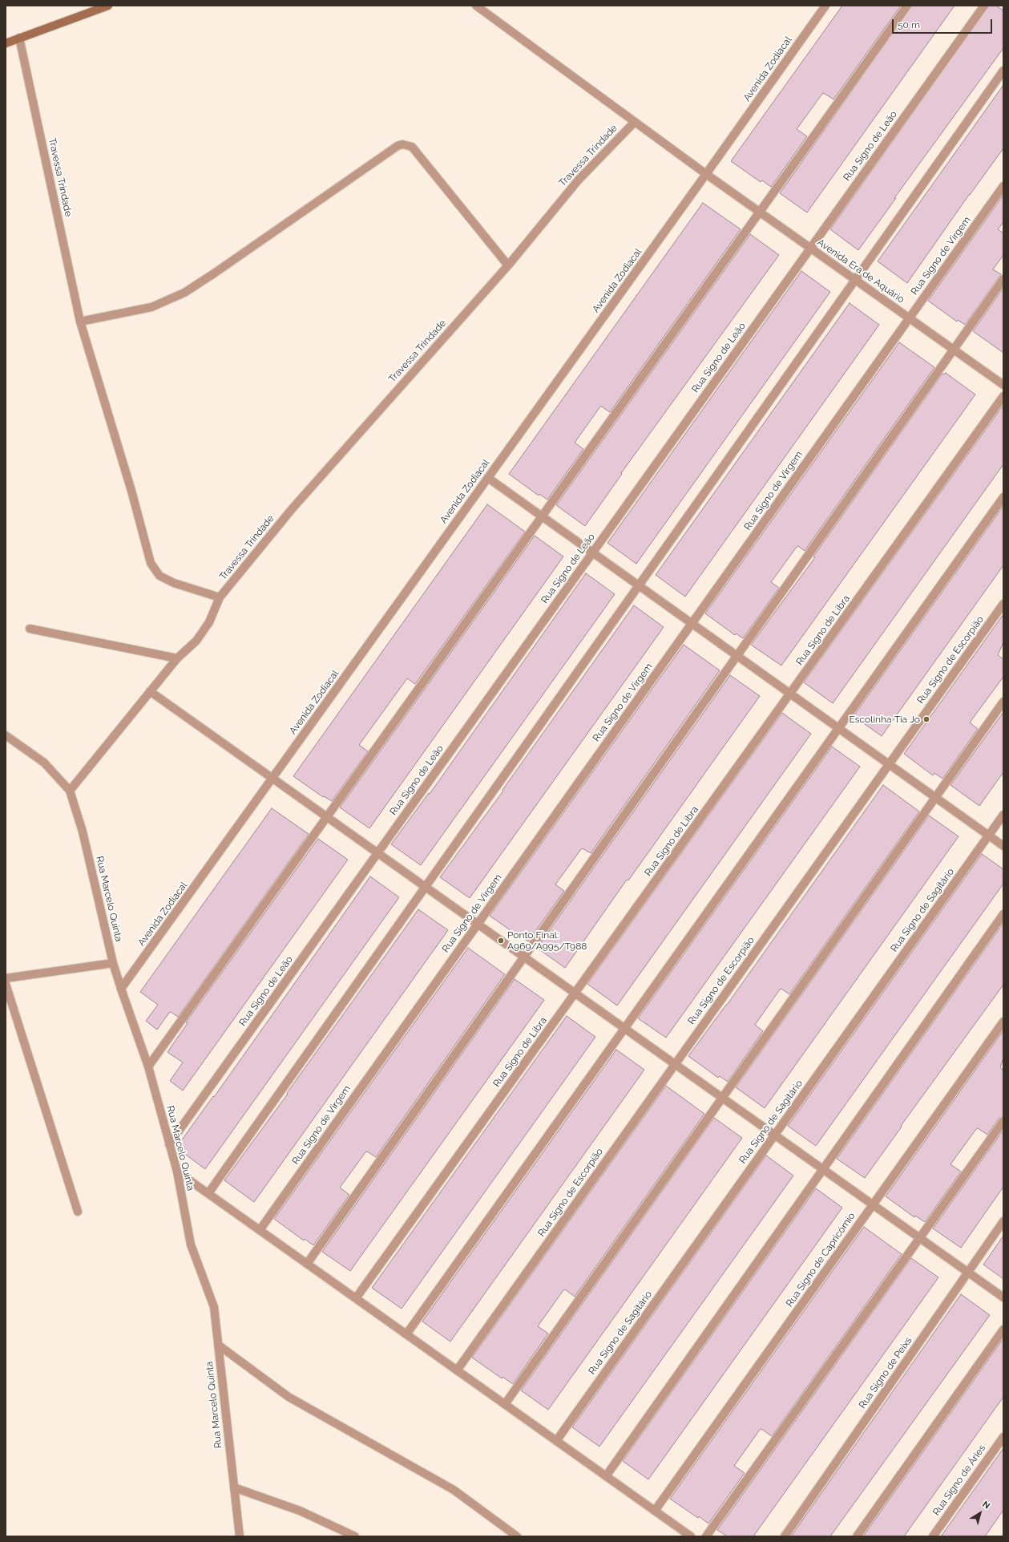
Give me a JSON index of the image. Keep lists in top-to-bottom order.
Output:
{
  "streets": {
    "street": [
      "Avenida Zodiacal",
      "Rua Signo de Leão",
      "Travessa Trindade",
      "Rua Signo de Virgem",
      "Avenida Era de Aquário",
      "Rua Signo de Libra",
      "Rua Signo de Escorpião",
      "Rua Marcelo Quinta",
      "Rua Signo de Sagitário",
      "Rua Signo de Capricórnio",
      "Rua Signo de Peixs",
      "Rua Signo de Áries"
    ]
  },
  "crossings": [
    ["Avenida Zodiacal", "Avenida Era de Aquário"],
    ["Avenida Zodiacal", "Rua Marcelo Quinta"],
    ["Rua Signo de Leão", "Avenida Era de Aquário"],
    ["Rua Signo de Leão", "Rua Marcelo Quinta"],
    ["Travessa Trindade", "Avenida Era de Aquário"],
    ["Travessa Trindade", "Rua Marcelo Quinta"],
    ["Rua Signo de Virgem", "Avenida Era de Aquário"]
  ],
  "places": ["Escolinha Tia Jo", "Ponto Final: A969/A995/T988"],
  "scale_bar": "50 m",
  "north": "top right"
}
